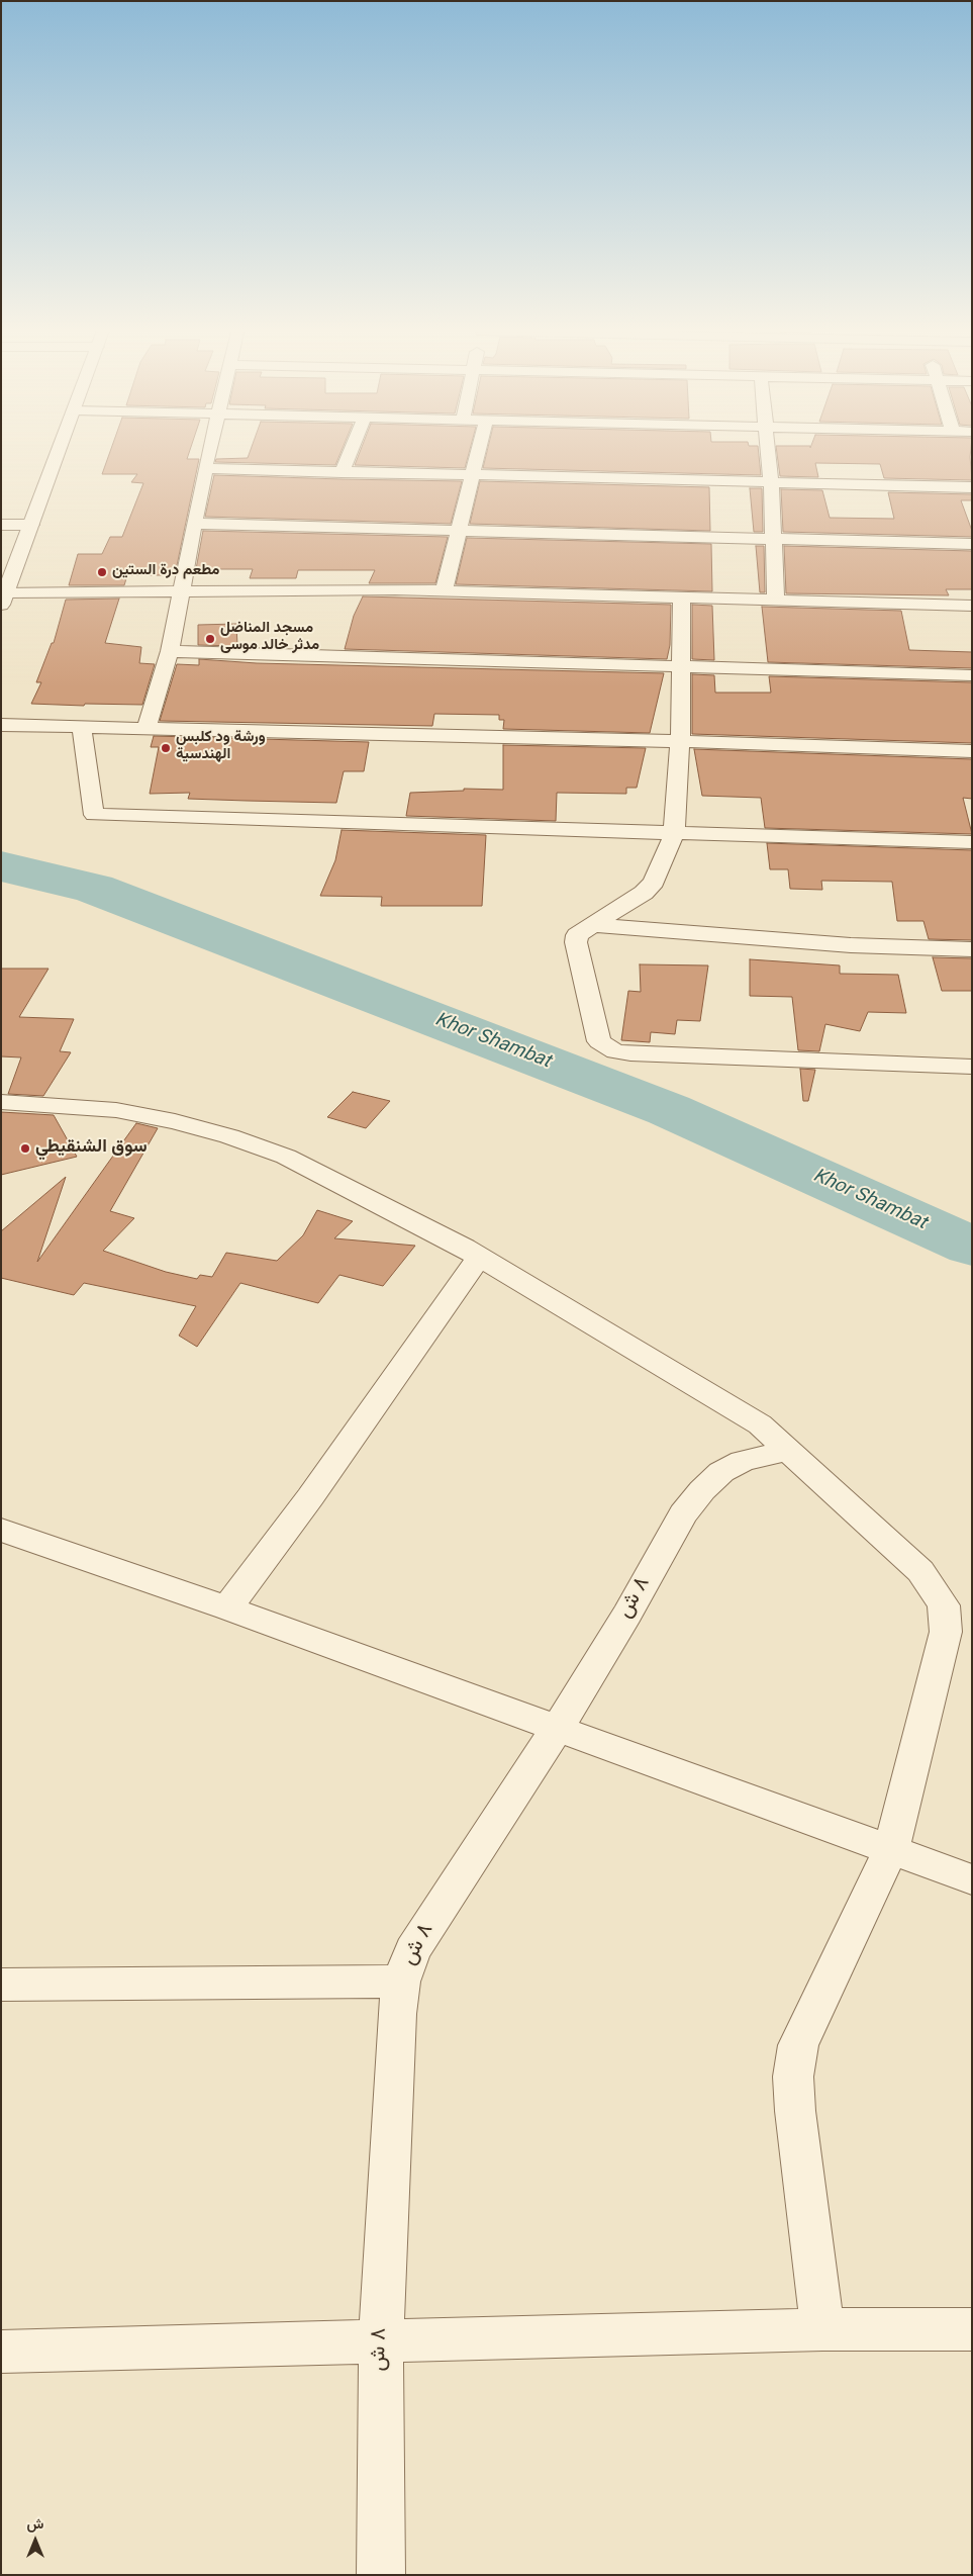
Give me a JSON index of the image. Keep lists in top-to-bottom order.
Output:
{
  "streets": {
    "street": ["٨ ش"]
  },
  "water": ["Khor Shambat"],
  "places": [
    "مطعم درة الستين",
    "مسجد المناضل مدثر خالد موسى",
    "ورشة ود كلبس الهندسية",
    "سوق الشنقيطي"
  ],
  "north": "top"
}
